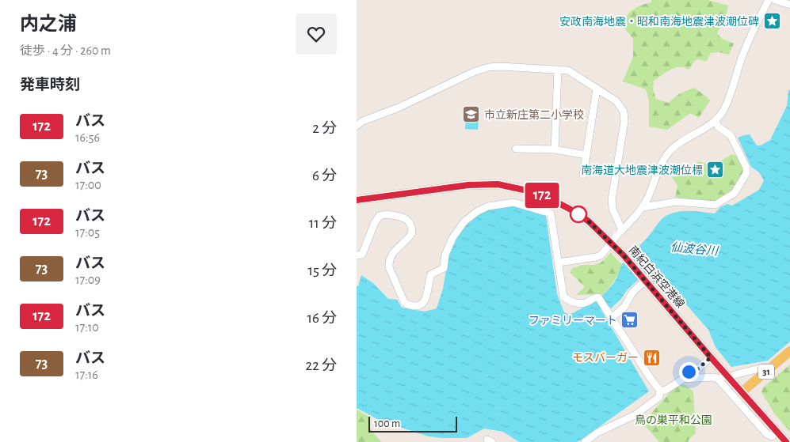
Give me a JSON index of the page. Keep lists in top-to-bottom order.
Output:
{
  "streets": {
    "main road": ["南紀白浜空港線", "31"]
  },
  "crossings": [
    ["南紀白浜空港線", "31"]
  ],
  "water": ["仙波谷川"],
  "parks": ["鳥の巣平和公園"],
  "places": {
    "place": ["安政南海地震・昭和南海地震津波潮位碑", "南海道大地震津波潮位標"],
    "school or university": ["市立新庄第二小学校"],
    "supermarket": ["ファミリーマート"],
    "restaurant": ["モスバーガー"]
  },
  "lines": ["bus line 172"],
  "scale_bar": "100 m",
  "page": {
    "heading": [
      ["内之浦", "徒歩 · 4 分 · 260 m"],
      "発車時刻"
    ],
    "on_map": "172",
    "list": [
      {
        "mark": "172",
        "name": "バス",
        "note": "16:56",
        "value": "2 分"
      },
      {
        "mark": "73",
        "name": "バス",
        "note": "17:00",
        "value": "6 分"
      },
      {
        "mark": "172",
        "name": "バス",
        "note": "17:05",
        "value": "11 分"
      },
      {
        "mark": "73",
        "name": "バス",
        "note": "17:09",
        "value": "15 分"
      },
      {
        "mark": "172",
        "name": "バス",
        "note": "17:10",
        "value": "16 分"
      },
      {
        "mark": "73",
        "name": "バス",
        "note": "17:16",
        "value": "22 分"
      }
    ],
    "scale": "100 m"
  }
}
